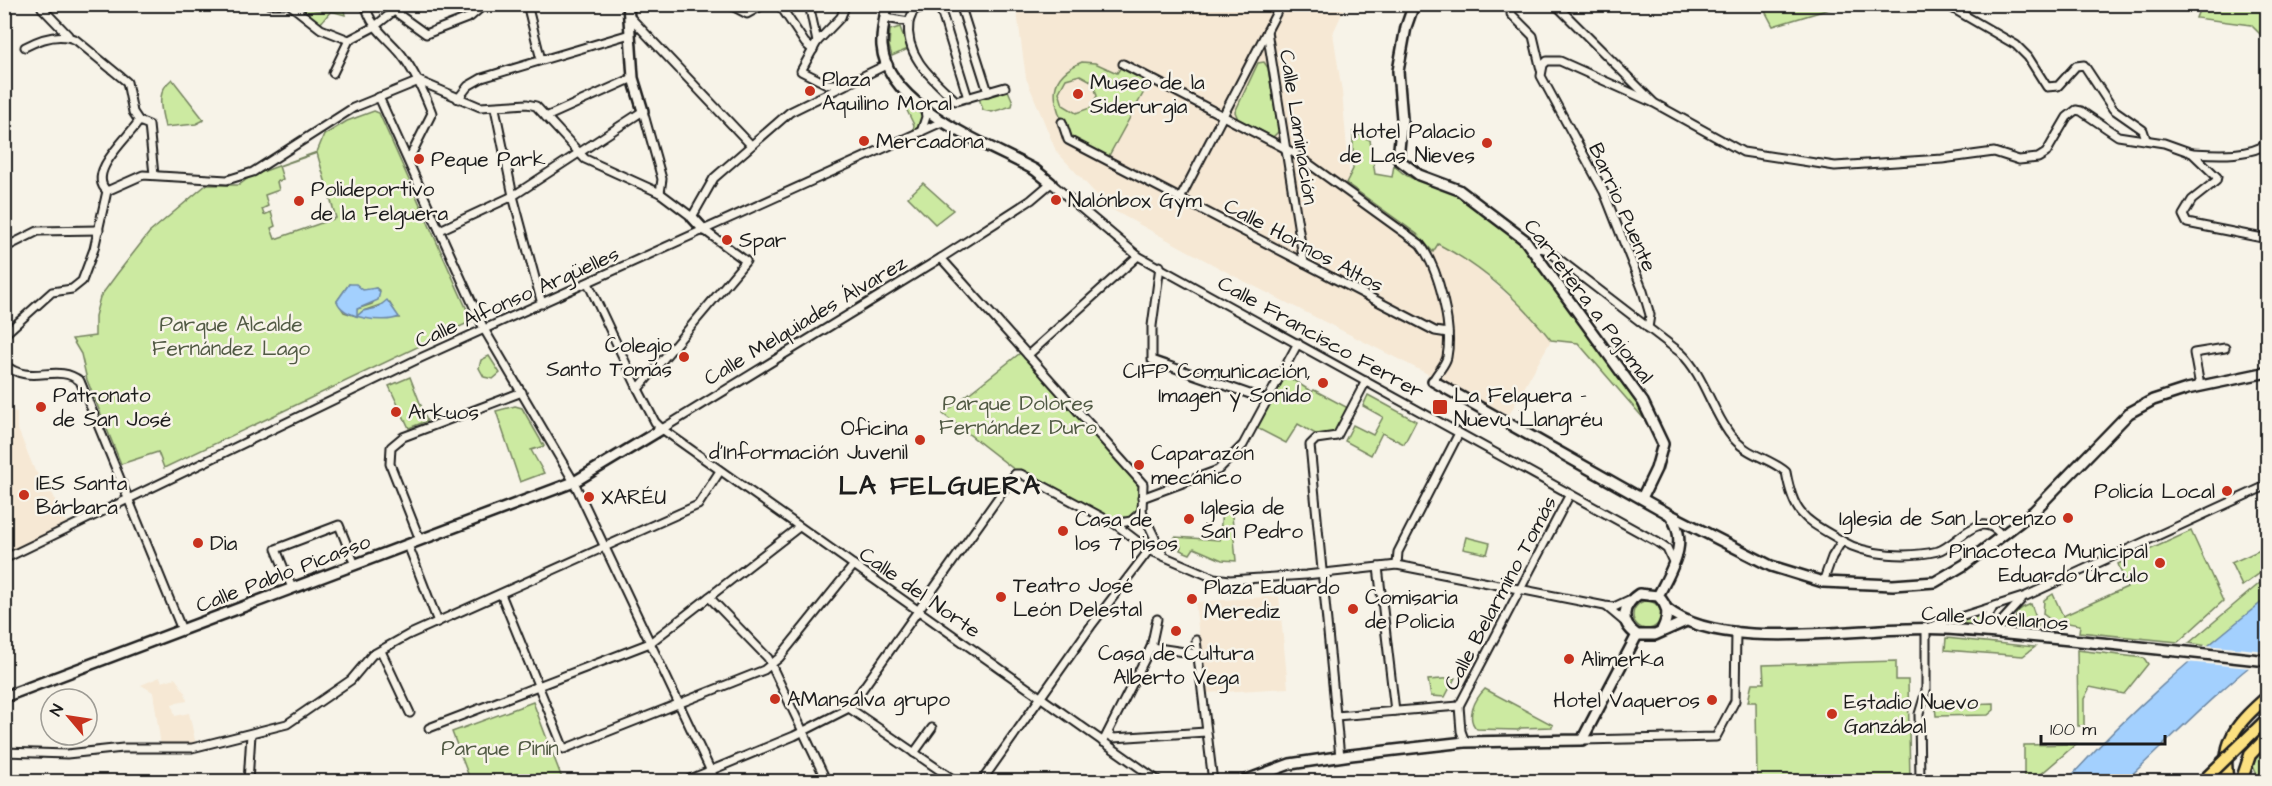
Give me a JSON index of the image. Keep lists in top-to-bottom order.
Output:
{
  "streets": {
    "street": [
      "Calle Laminación",
      "Barrio Puente",
      "Calle Hornos Altos",
      "Calle Alfonso Argüelles",
      "Carretera a Pajomal",
      "Calle Melquiades Álvarez",
      "Calle Francisco Ferrer",
      "Calle Pablo Picasso",
      "Calle del Norte",
      "Calle Belarmino Tomás",
      "Calle Jovellanos"
    ]
  },
  "crossings": [
    ["Calle Laminación", "Calle Hornos Altos"],
    ["Calle Melquiades Álvarez", "Calle Francisco Ferrer"],
    ["Calle Melquiades Álvarez", "Calle Pablo Picasso"],
    ["Calle Melquiades Álvarez", "Calle del Norte"],
    ["Calle Francisco Ferrer", "Calle Belarmino Tomás"]
  ],
  "districts": ["LA FELGUERA"],
  "parks": ["Parque Alcalde Fernández Lago", "Parque Dolores Fernández Duro", "Parque Pinín"],
  "places": {
    "other": [
      "Plaza Aquilino Moral",
      "Museo de la Siderurgia",
      "Mercadona",
      "Hotel Palacio de Las Nieves",
      "Peque Park",
      "Nalónbox Gym",
      "Polideportivo de la Felguera",
      "Spar",
      "Colegio Santo Tomás",
      "CIFP Comunicación, Imagen y Sonido",
      "Patronato de San José",
      "Arkuos",
      "Oficina d'Información Juvenil",
      "Caparazón mecánico",
      "Policía Local",
      "IES Santa Bárbara",
      "XARÉU",
      "Iglesia de San Lorenzo",
      "Iglesia de San Pedro",
      "Casa de los 7 pisos",
      "Dia",
      "Pinacoteca Municipal Eduardo Úrculo",
      "Teatro José León Delestal",
      "Plaza Eduardo Merediz",
      "Comisaria de Policia",
      "Casa de Cultura Alberto Vega",
      "Alimerka",
      "AMansalva grupo",
      "Hotel Vaqueros",
      "Estadio Nuevo Ganzábal"
    ],
    "transit": ["La Felguera - Nuevu Llangréu"]
  },
  "scale_bar": "100 m",
  "north": "top left"
}
